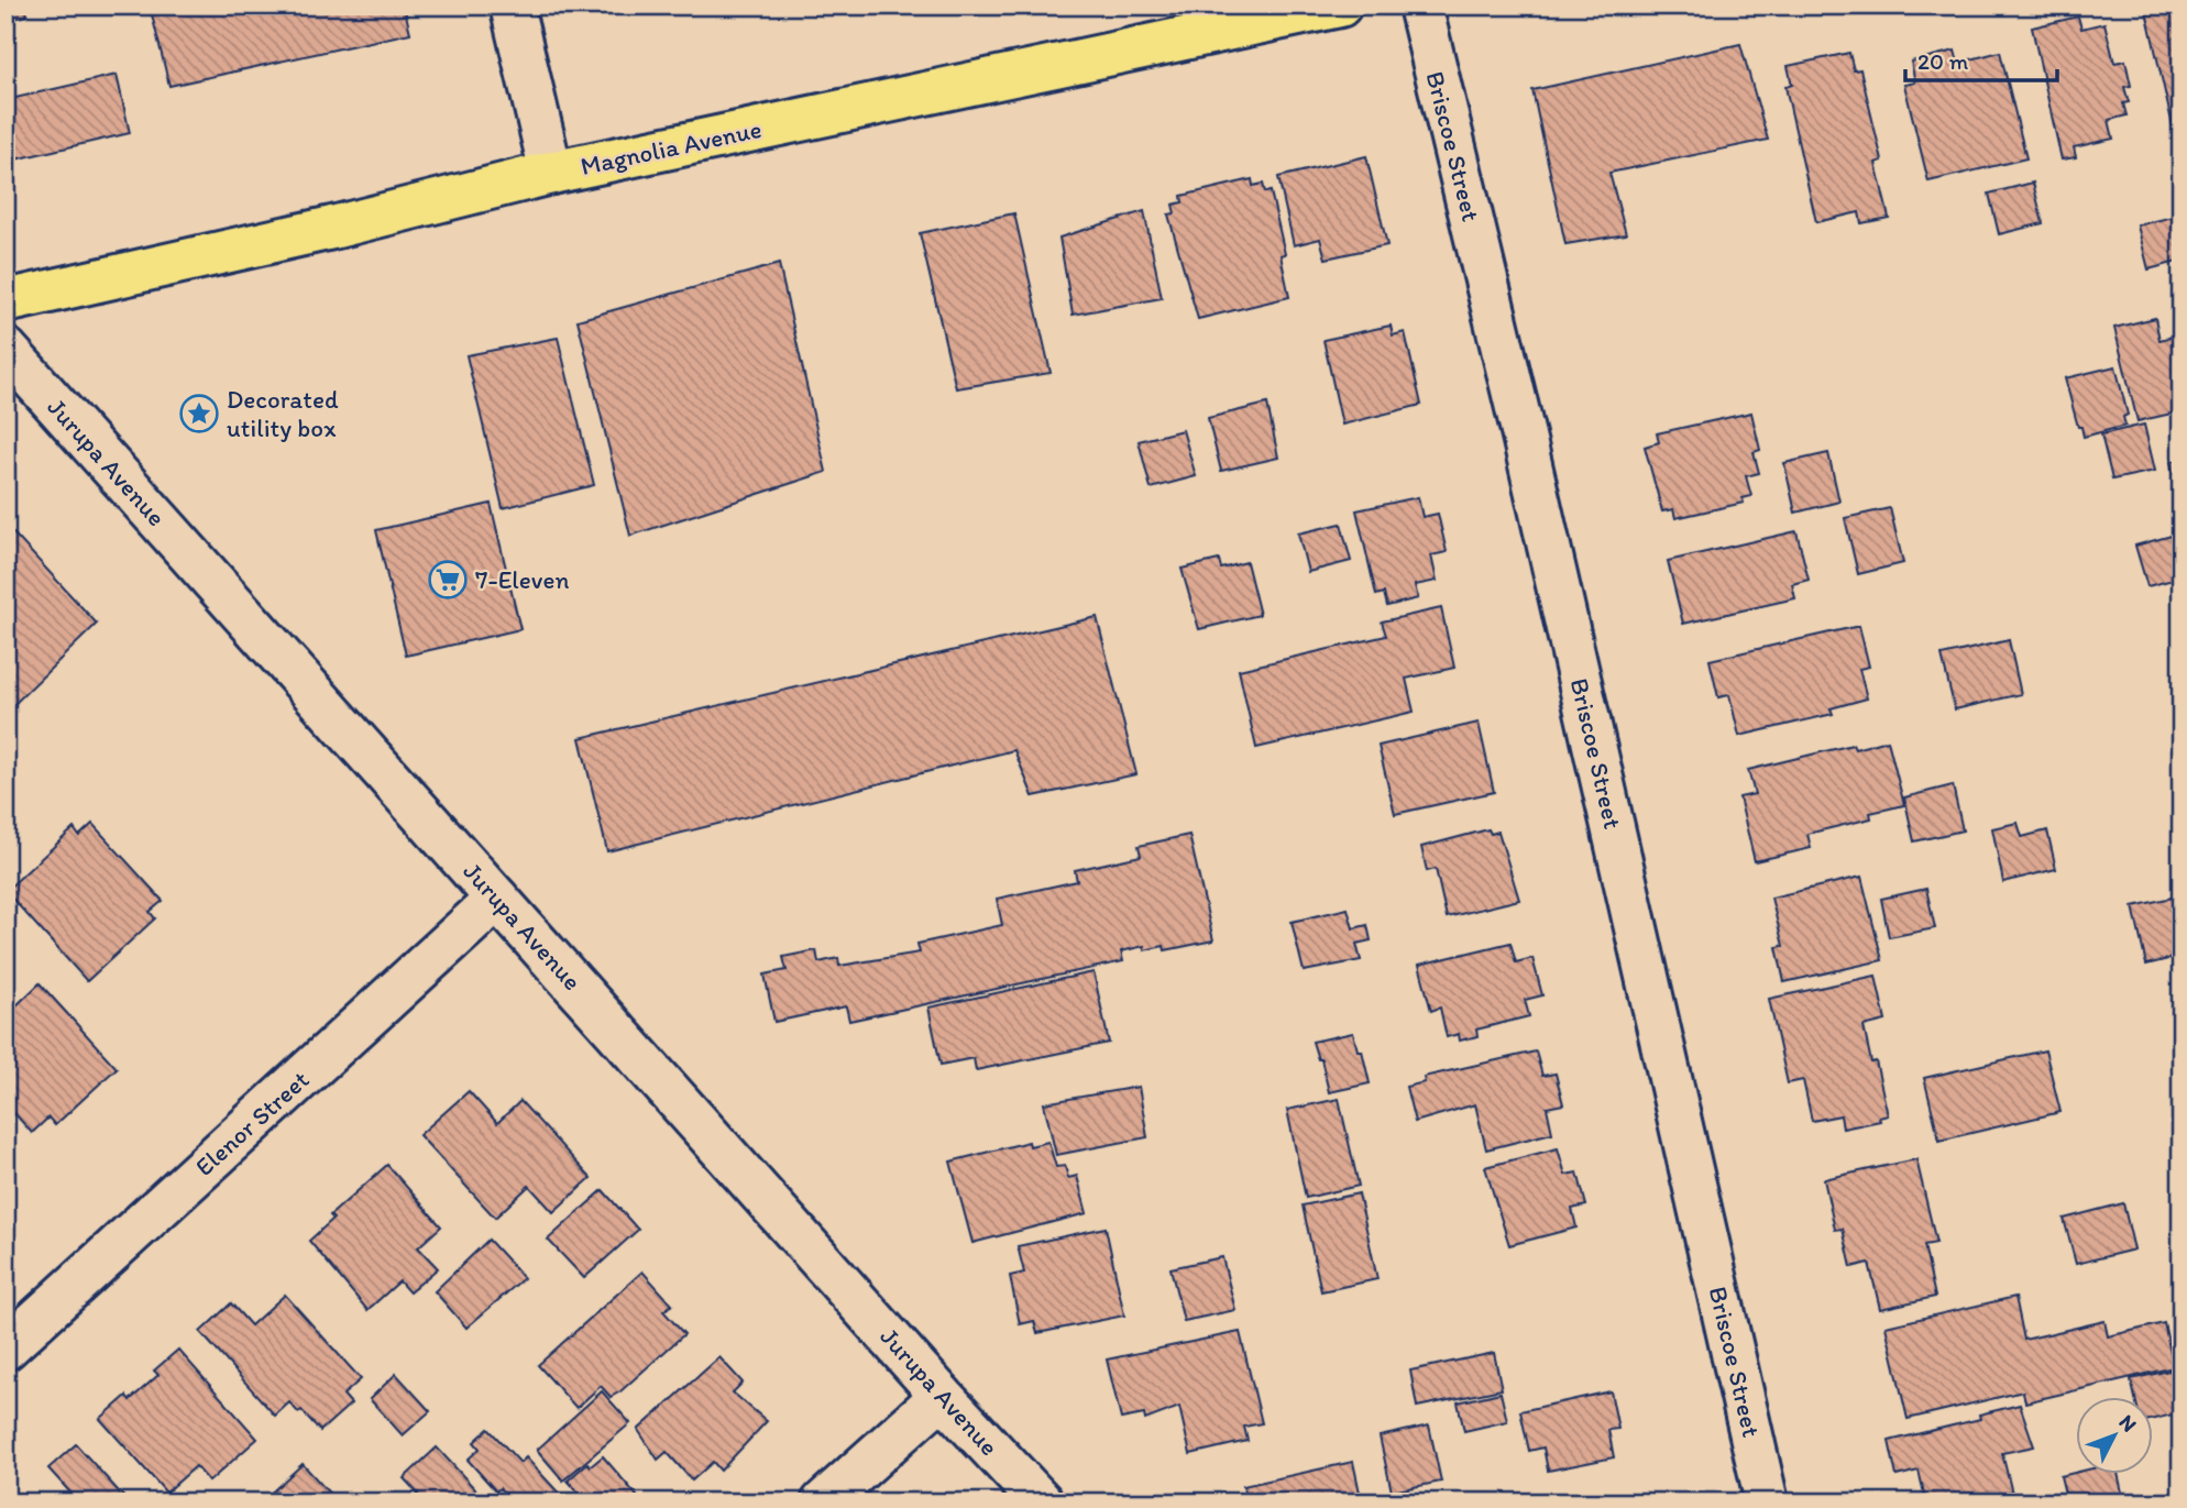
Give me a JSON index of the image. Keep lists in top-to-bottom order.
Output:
{
  "streets": {
    "main road": ["Magnolia Avenue"],
    "street": ["Briscoe Street", "Jurupa Avenue", "Elenor Street"]
  },
  "crossings": [
    ["Jurupa Avenue", "Elenor Street"]
  ],
  "places": {
    "place": ["Decorated utility box"],
    "supermarket": ["7-Eleven"]
  },
  "scale_bar": "20 m",
  "north": "top right"
}
